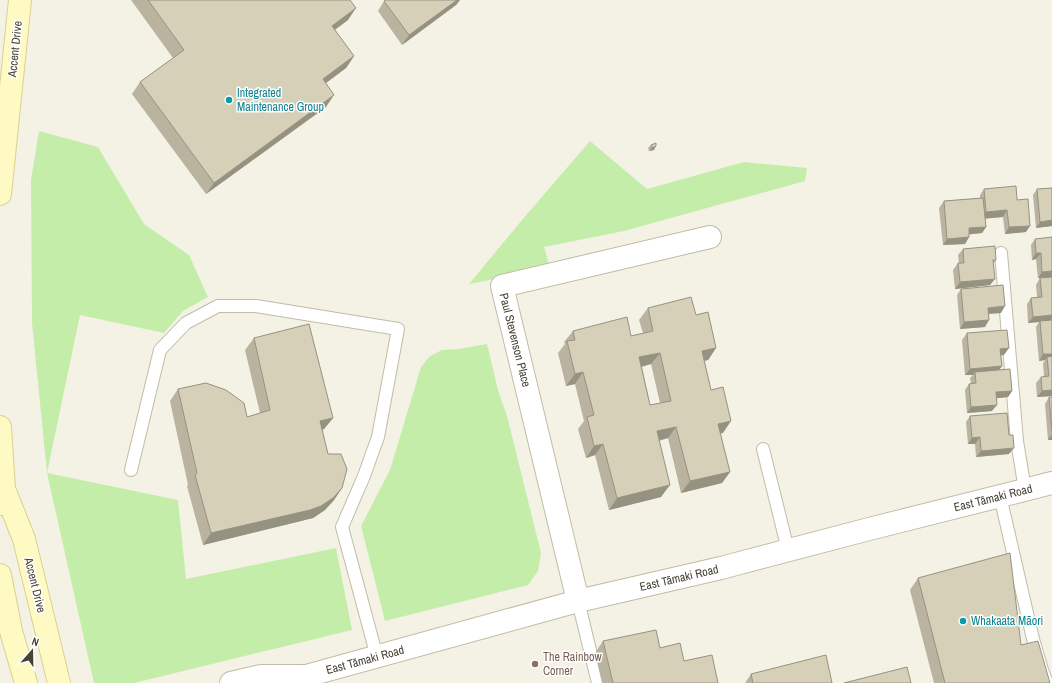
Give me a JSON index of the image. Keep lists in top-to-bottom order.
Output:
{
  "streets": {
    "main road": ["Accent Drive"],
    "street": ["Paul Stevenson Place", "East Tāmaki Road"]
  },
  "crossings": [
    ["Paul Stevenson Place", "East Tāmaki Road"]
  ],
  "places": ["Integrated Maintenance Group", "Whakaata Māori", "The Rainbow Corner"],
  "north": "top"
}
